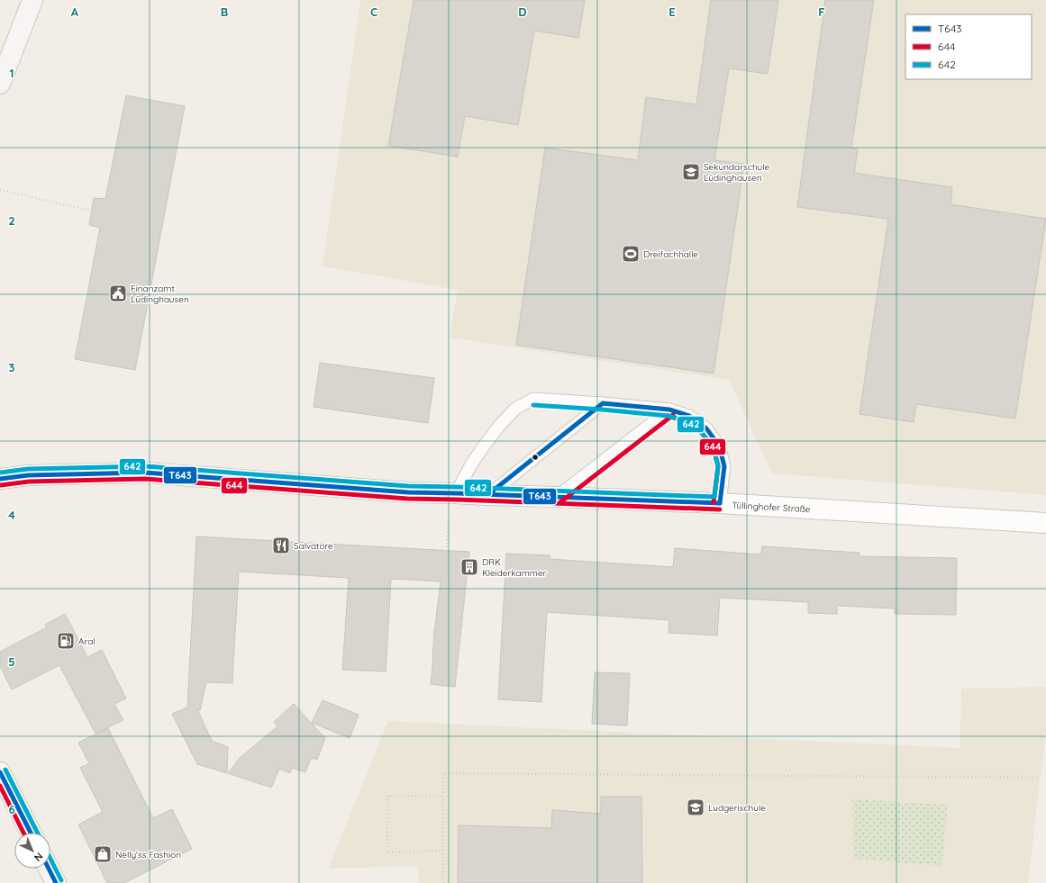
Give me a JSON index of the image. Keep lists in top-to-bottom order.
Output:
{
  "streets": {
    "street": ["Tüllinghofer Straße"]
  },
  "places": {
    "school or university": ["Sekundarschule Lüdinghausen", "Ludgerischule"],
    "sports": ["Dreifachhalle"],
    "public building": ["Finanzamt Lüdinghausen"],
    "restaurant": ["Salvatore"],
    "building": ["DRK Kleiderkammer"],
    "fuel station": ["Aral"],
    "shop": ["Nelly'ss Fashion"]
  },
  "lines": ["transit line T643", "transit line 642", "transit line 644"],
  "legend": ["T643", "644", "642"],
  "north": "bottom right",
  "grid": {
    "columns": [
      "A",
      "B",
      "C",
      "D",
      "E",
      "F"
    ],
    "rows": [
      "1",
      "2",
      "3",
      "4",
      "5",
      "6"
    ]
  }
}
